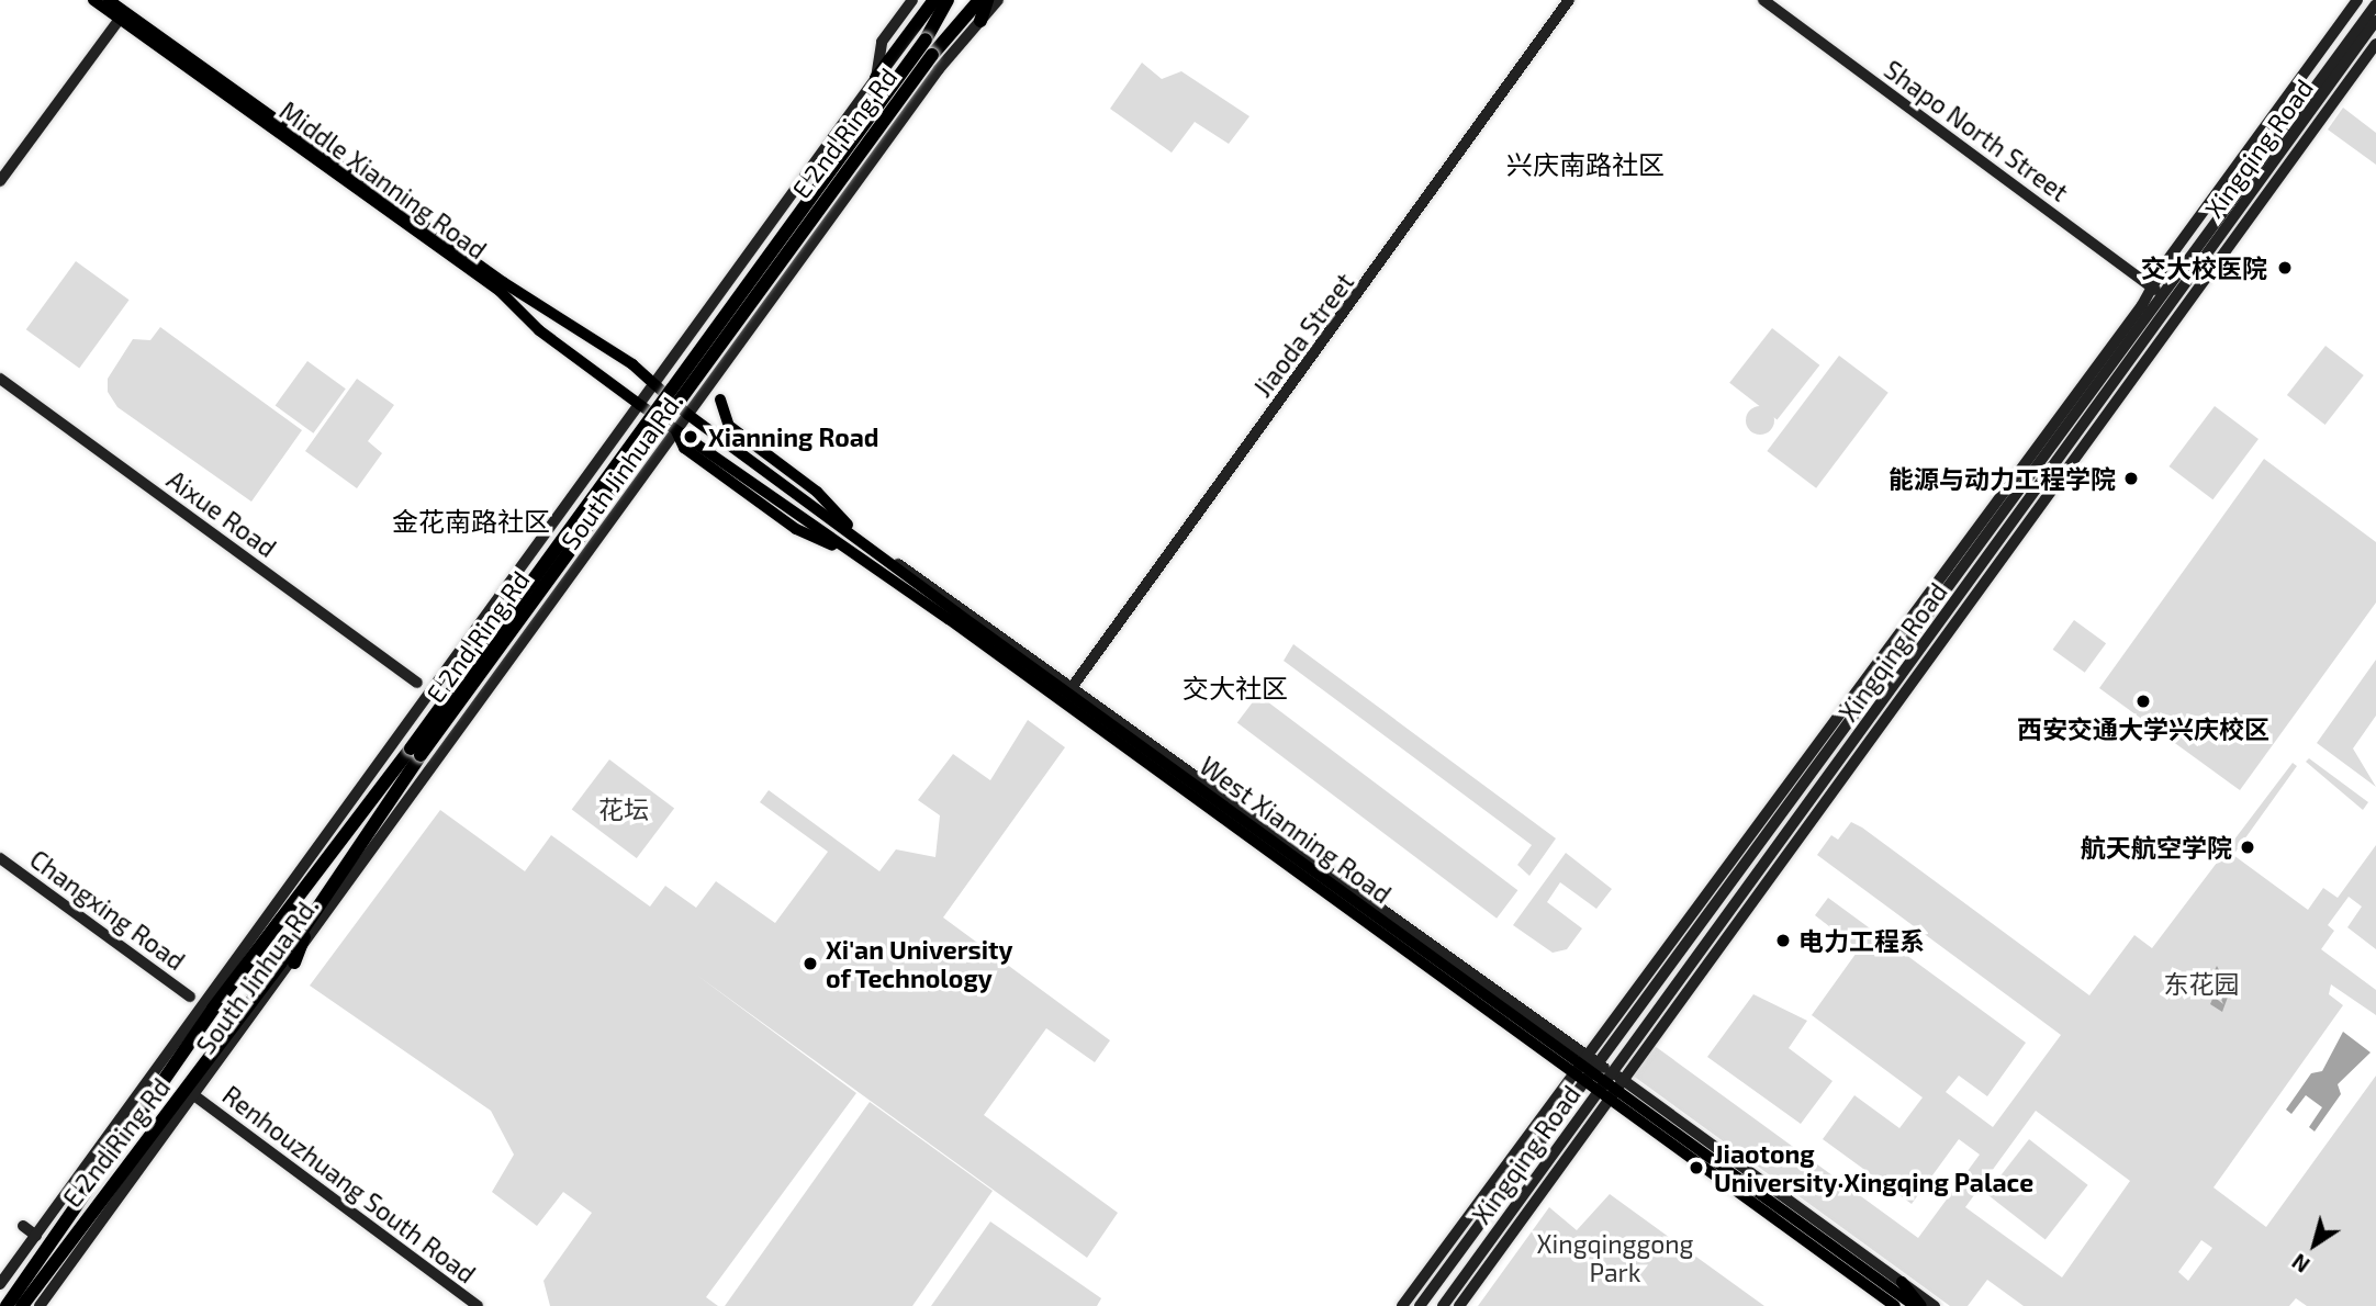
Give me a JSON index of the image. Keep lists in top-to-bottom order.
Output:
{
  "streets": {
    "highway": ["E 2nd Ring Rd"],
    "main road": [
      "Shapo North Street",
      "Xingqing Road",
      "Middle Xianning Road",
      "Jiaoda Street",
      "South Jinhua Rd.",
      "Aixue Road",
      "West Xianning Road",
      "Changxing Road",
      "Renhouzhuang South Road"
    ]
  },
  "crossings": [
    ["Shapo North Street", "Xingqing Road"],
    ["E 2nd Ring Rd", "West Xianning Road"],
    ["Xingqing Road", "West Xianning Road"],
    ["Middle Xianning Road", "South Jinhua Rd."],
    ["Middle Xianning Road", "West Xianning Road"],
    ["Jiaoda Street", "West Xianning Road"],
    ["South Jinhua Rd.", "West Xianning Road"],
    ["South Jinhua Rd.", "Renhouzhuang South Road"]
  ],
  "districts": ["兴庆南路社区", "金花南路社区", "交大社区"],
  "parks": ["花坛", "东花园", "Xingqinggong Park"],
  "places": [
    "交大校医院",
    "Xianning Road",
    "能源与动力工程学院",
    "西安交通大学兴庆校区",
    "航天航空学院",
    "电力工程系",
    "Xi'an University of Technology",
    "Jiaotong University·Xingqing Palace"
  ],
  "north": "bottom left"
}
